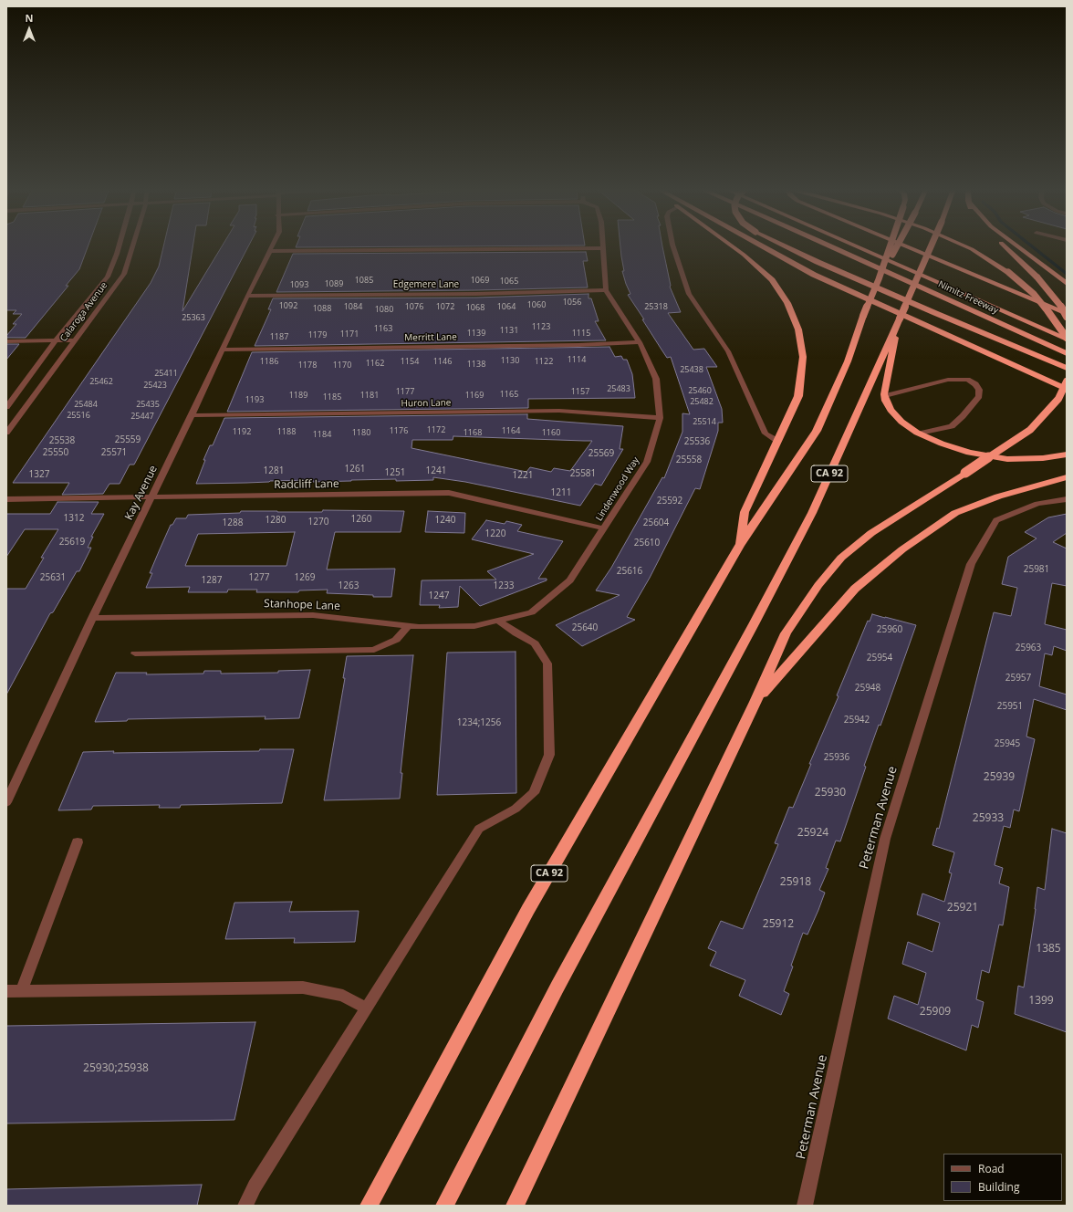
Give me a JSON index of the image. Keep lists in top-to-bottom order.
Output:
{
  "streets": {
    "highway": ["Nimitz Freeway", "CA 92"],
    "street": [
      "Edgemere Lane",
      "Calaroga Avenue",
      "Merritt Lane",
      "Huron Lane",
      "Radcliff Lane",
      "Lindenwood Way",
      "Kay Avenue",
      "Stanhope Lane",
      "Peterman Avenue"
    ]
  },
  "crossings": [
    ["Edgemere Lane", "Lindenwood Way"],
    ["Edgemere Lane", "Kay Avenue"],
    ["Merritt Lane", "Lindenwood Way"],
    ["Merritt Lane", "Kay Avenue"],
    ["Huron Lane", "Lindenwood Way"],
    ["Huron Lane", "Kay Avenue"],
    ["Radcliff Lane", "Lindenwood Way"],
    ["Radcliff Lane", "Kay Avenue"],
    ["Lindenwood Way", "Stanhope Lane"],
    ["Kay Avenue", "Stanhope Lane"]
  ],
  "house_numbers": [
    "1085",
    "1069",
    "1065",
    "1089",
    "1093",
    "1056",
    "1060",
    "1092",
    "1084",
    "1076",
    "1072",
    "1064",
    "25318",
    "1068",
    "1088",
    "1080",
    "25363",
    "1123",
    "1163",
    "1131",
    "1139",
    "1115",
    "1171",
    "1179",
    "1187",
    "1114",
    "1130",
    "1186",
    "1154",
    "1146",
    "1122",
    "1162",
    "1138",
    "1178",
    "1170",
    "25438",
    "25411",
    "25462",
    "25423",
    "25483",
    "25460",
    "1177",
    "1157",
    "1165",
    "1189",
    "1181",
    "1169",
    "1185",
    "1193",
    "25482",
    "25484",
    "25435",
    "25516",
    "25447",
    "25514",
    "1172",
    "1176",
    "1164",
    "1192",
    "1188",
    "1180",
    "1168",
    "1160",
    "1184",
    "25559",
    "25538",
    "25536",
    "25550",
    "25571",
    "25569",
    "25558",
    "1261",
    "1281",
    "1241",
    "1251",
    "25581",
    "1327",
    "1221",
    "1211",
    "25592",
    "1312",
    "1260",
    "1280",
    "1240",
    "1270",
    "1288",
    "25604",
    "1220",
    "25619",
    "25610",
    "25981",
    "25616",
    "25631",
    "1277",
    "1269",
    "1287",
    "1263",
    "1233",
    "1247",
    "25640",
    "25960",
    "25963",
    "25954",
    "25957",
    "25948",
    "25951",
    "25942",
    "1234;1256",
    "25945",
    "25936",
    "25939",
    "25930",
    "25933",
    "25924",
    "25918",
    "25921",
    "25912",
    "1385",
    "1399",
    "25909",
    "25930;25938"
  ],
  "legend": ["Road", "Building"],
  "north": "top"
}
